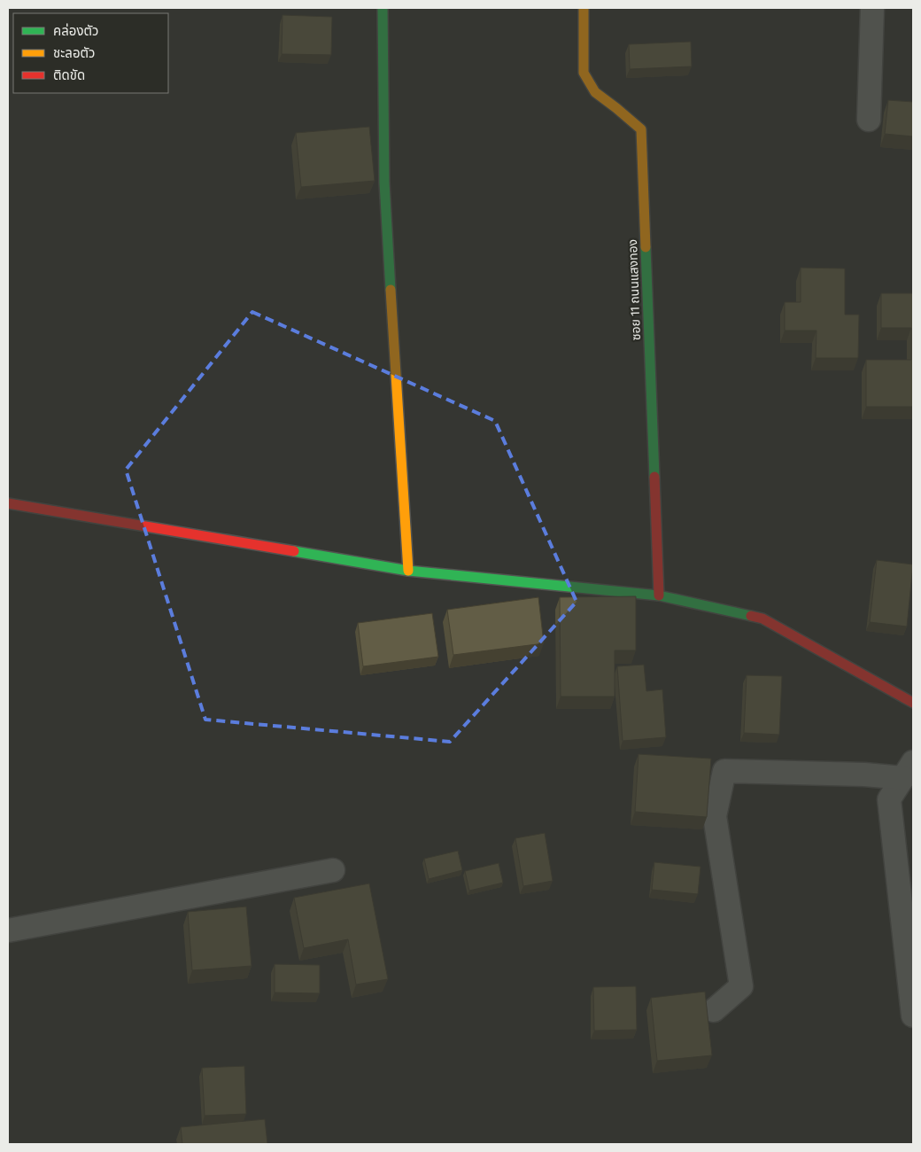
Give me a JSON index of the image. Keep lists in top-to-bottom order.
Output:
{
  "streets": {
    "street": ["ซอย 11 ถนนแสงทอง"]
  },
  "legend": ["คล่องตัว", "ชะลอตัว", "ติดขัด"]
}
